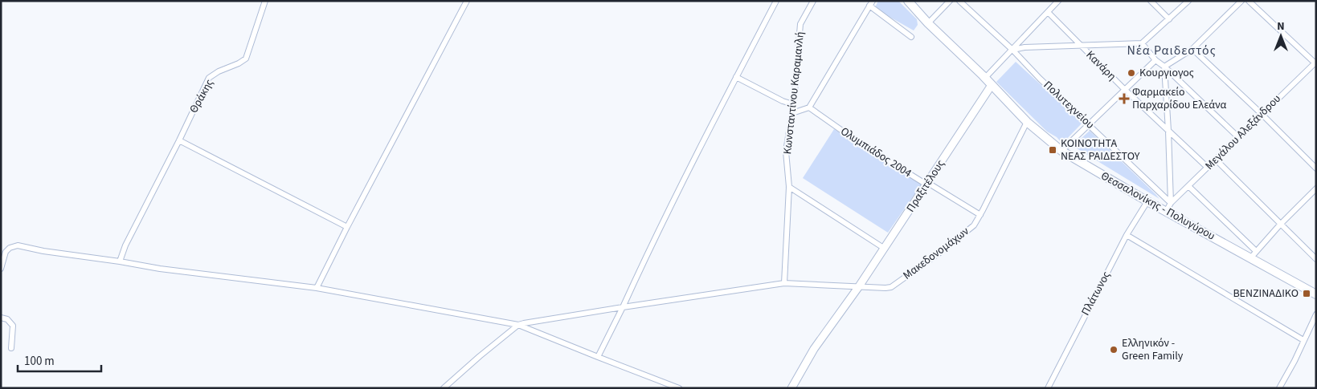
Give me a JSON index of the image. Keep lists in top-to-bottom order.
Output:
{
  "streets": {
    "main road": ["Θεσσαλονίκης - Πολυγύρου"],
    "street": [
      "Κανάρη",
      "Κωνσταντίνου Καραμανλή",
      "Θράκης",
      "Πολυτεχνείου",
      "Μεγάλου Αλεξάνδρου",
      "Ολυμπιάδος 2004",
      "Πραξιτέλους",
      "Μακεδονομάχων",
      "Πλάτωνος"
    ]
  },
  "crossings": [
    ["Κανάρη", "Μεγάλου Αλεξάνδρου"],
    ["Κωνσταντίνου Καραμανλή", "Μακεδονομάχων"],
    ["Πολυτεχνείου", "Μεγάλου Αλεξάνδρου"],
    ["Ολυμπιάδος 2004", "Πραξιτέλους"],
    ["Ολυμπιάδος 2004", "Μακεδονομάχων"],
    ["Πραξιτέλους", "Θεσσαλονίκης - Πολυγύρου"],
    ["Πραξιτέλους", "Μακεδονομάχων"],
    ["Θεσσαλονίκης - Πολυγύρου", "Μακεδονομάχων"],
    ["Θεσσαλονίκης - Πολυγύρου", "Πλάτωνος"]
  ],
  "districts": ["Νέα Ραιδεστός"],
  "places": {
    "other": ["Κουργιογος", "Ελληνικόν - Green Family"],
    "health": ["Φαρμακείο Παρχαρίδου Ελεάνα"],
    "transit": ["ΚΟΙΝΟΤΗΤΑ ΝΕΑΣ ΡΑΙΔΕΣΤΟΥ", "ΒΕΝΖΙΝΑΔΙΚΟ"]
  },
  "scale_bar": "100 m",
  "north": "top"
}
